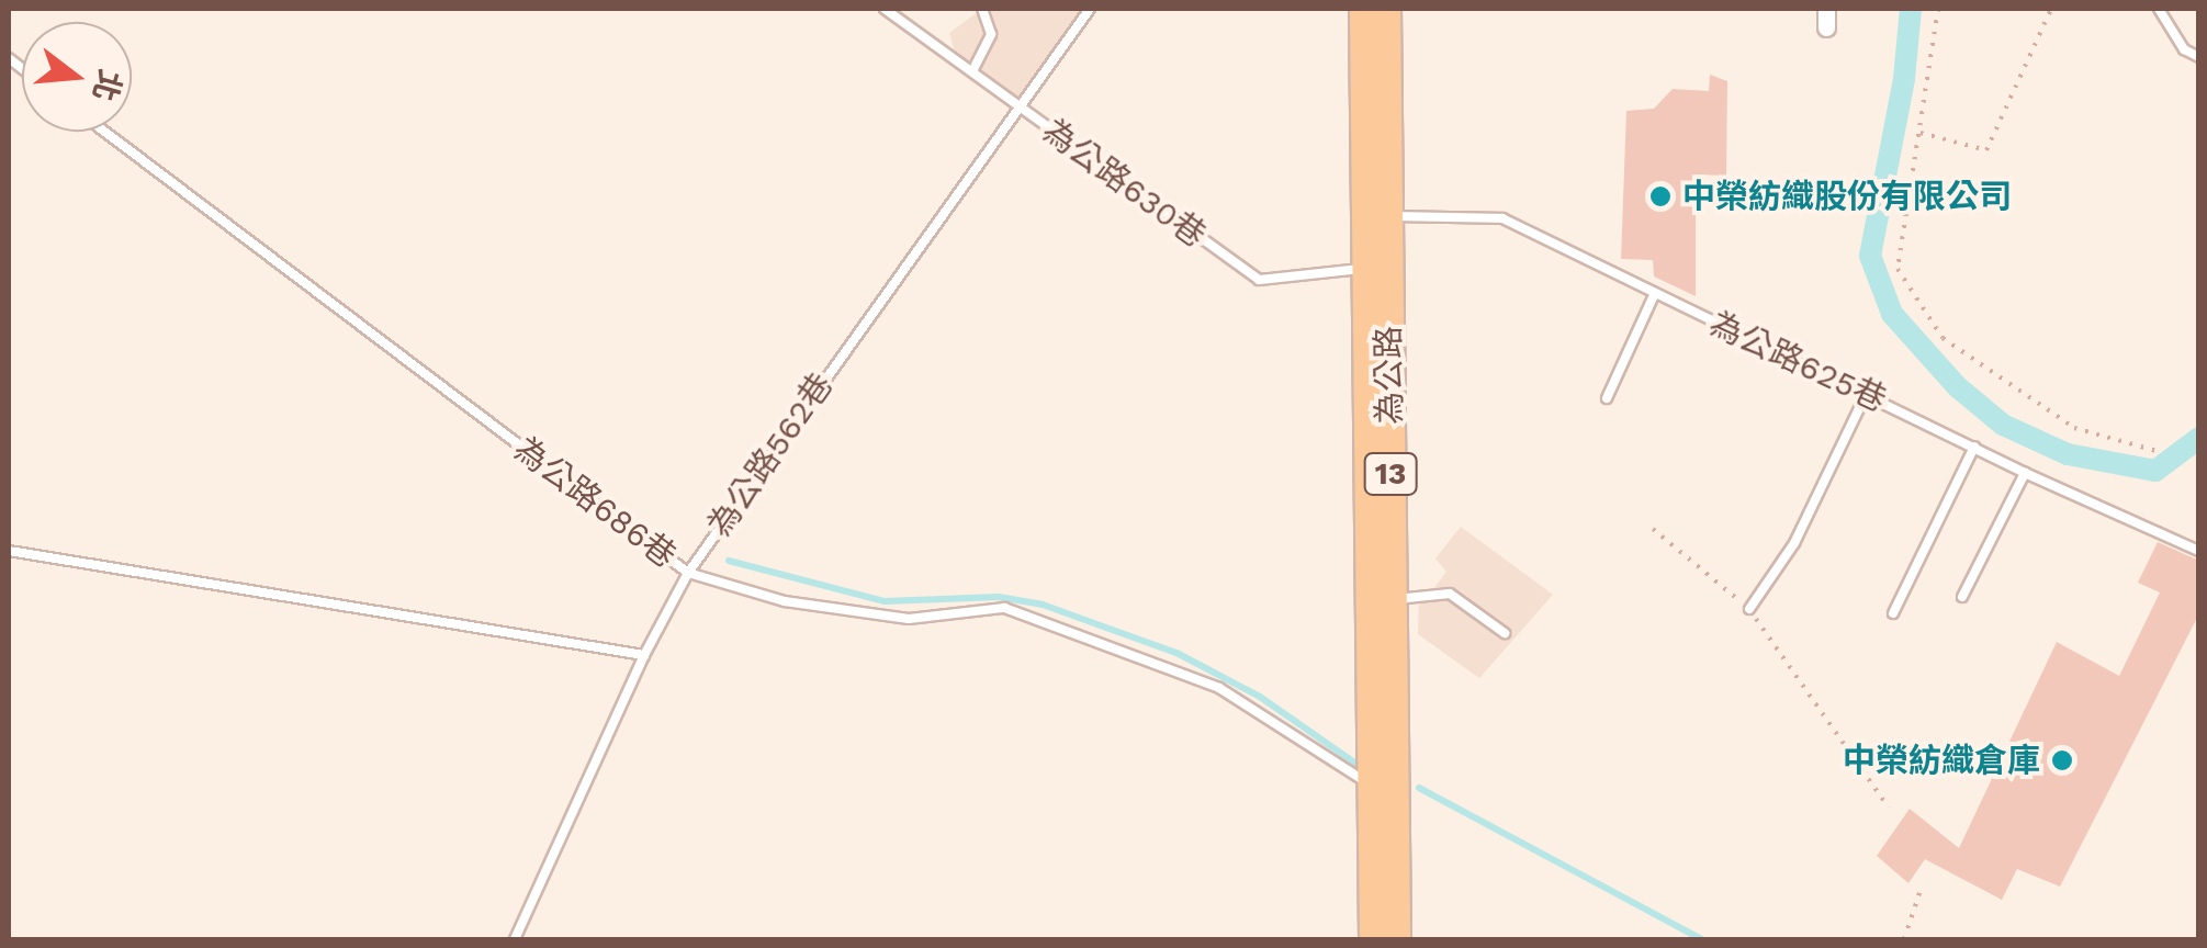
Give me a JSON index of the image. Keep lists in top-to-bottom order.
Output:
{
  "streets": {
    "main road": ["為公路", "13"],
    "lane": [
      "為公路630巷",
      "為公路625巷",
      "為公路562巷",
      "為公路686巷"
    ]
  },
  "crossings": [
    ["為公路630巷", "為公路"],
    ["為公路630巷", "為公路562巷"],
    ["為公路625巷", "為公路"],
    ["為公路", "為公路686巷"],
    ["為公路562巷", "為公路686巷"]
  ],
  "places": ["中榮紡織股份有限公司", "中榮紡織倉庫"],
  "north": "right"
}
